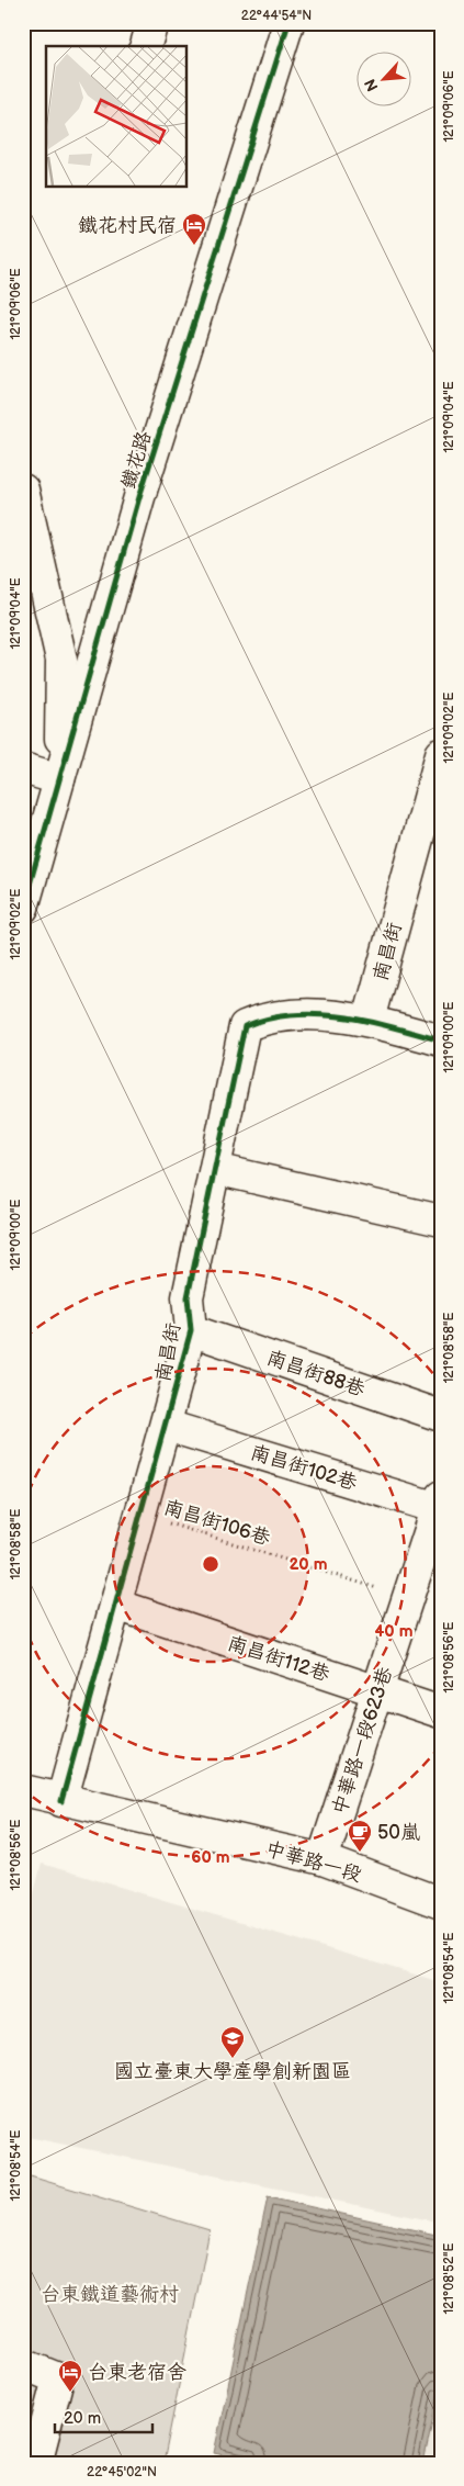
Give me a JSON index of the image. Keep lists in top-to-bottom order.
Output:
{
  "streets": {
    "street": [
      "鐵花路",
      "南昌街",
      "南昌街88巷",
      "南昌街102巷",
      "南昌街112巷",
      "中華路一段623巷",
      "中華路一段"
    ],
    "path": ["南昌街106巷"]
  },
  "crossings": [
    ["南昌街", "南昌街88巷"],
    ["南昌街", "南昌街102巷"],
    ["南昌街", "南昌街106巷"],
    ["南昌街", "南昌街112巷"],
    ["南昌街", "中華路一段"],
    ["南昌街102巷", "中華路一段623巷"],
    ["南昌街106巷", "中華路一段623巷"],
    ["南昌街112巷", "中華路一段623巷"],
    ["中華路一段623巷", "中華路一段"]
  ],
  "parks": ["台東鐵道藝術村"],
  "places": {
    "hotel": ["鐵花村民宿", "台東老宿舍"],
    "cafe": ["50嵐"],
    "school or university": ["國立臺東大學產學創新園區"]
  },
  "scale_bar": "20 m",
  "north": "bottom left",
  "coordinates": [
    "22°44'54\"N",
    "121°09'06\"E",
    "121°09'04\"E",
    "121°09'02\"E",
    "121°09'00\"E",
    "121°08'58\"E",
    "121°08'56\"E",
    "121°08'54\"E",
    "121°08'52\"E",
    "22°45'02\"N"
  ],
  "rings": ["20 m", "40 m", "60 m"]
}
